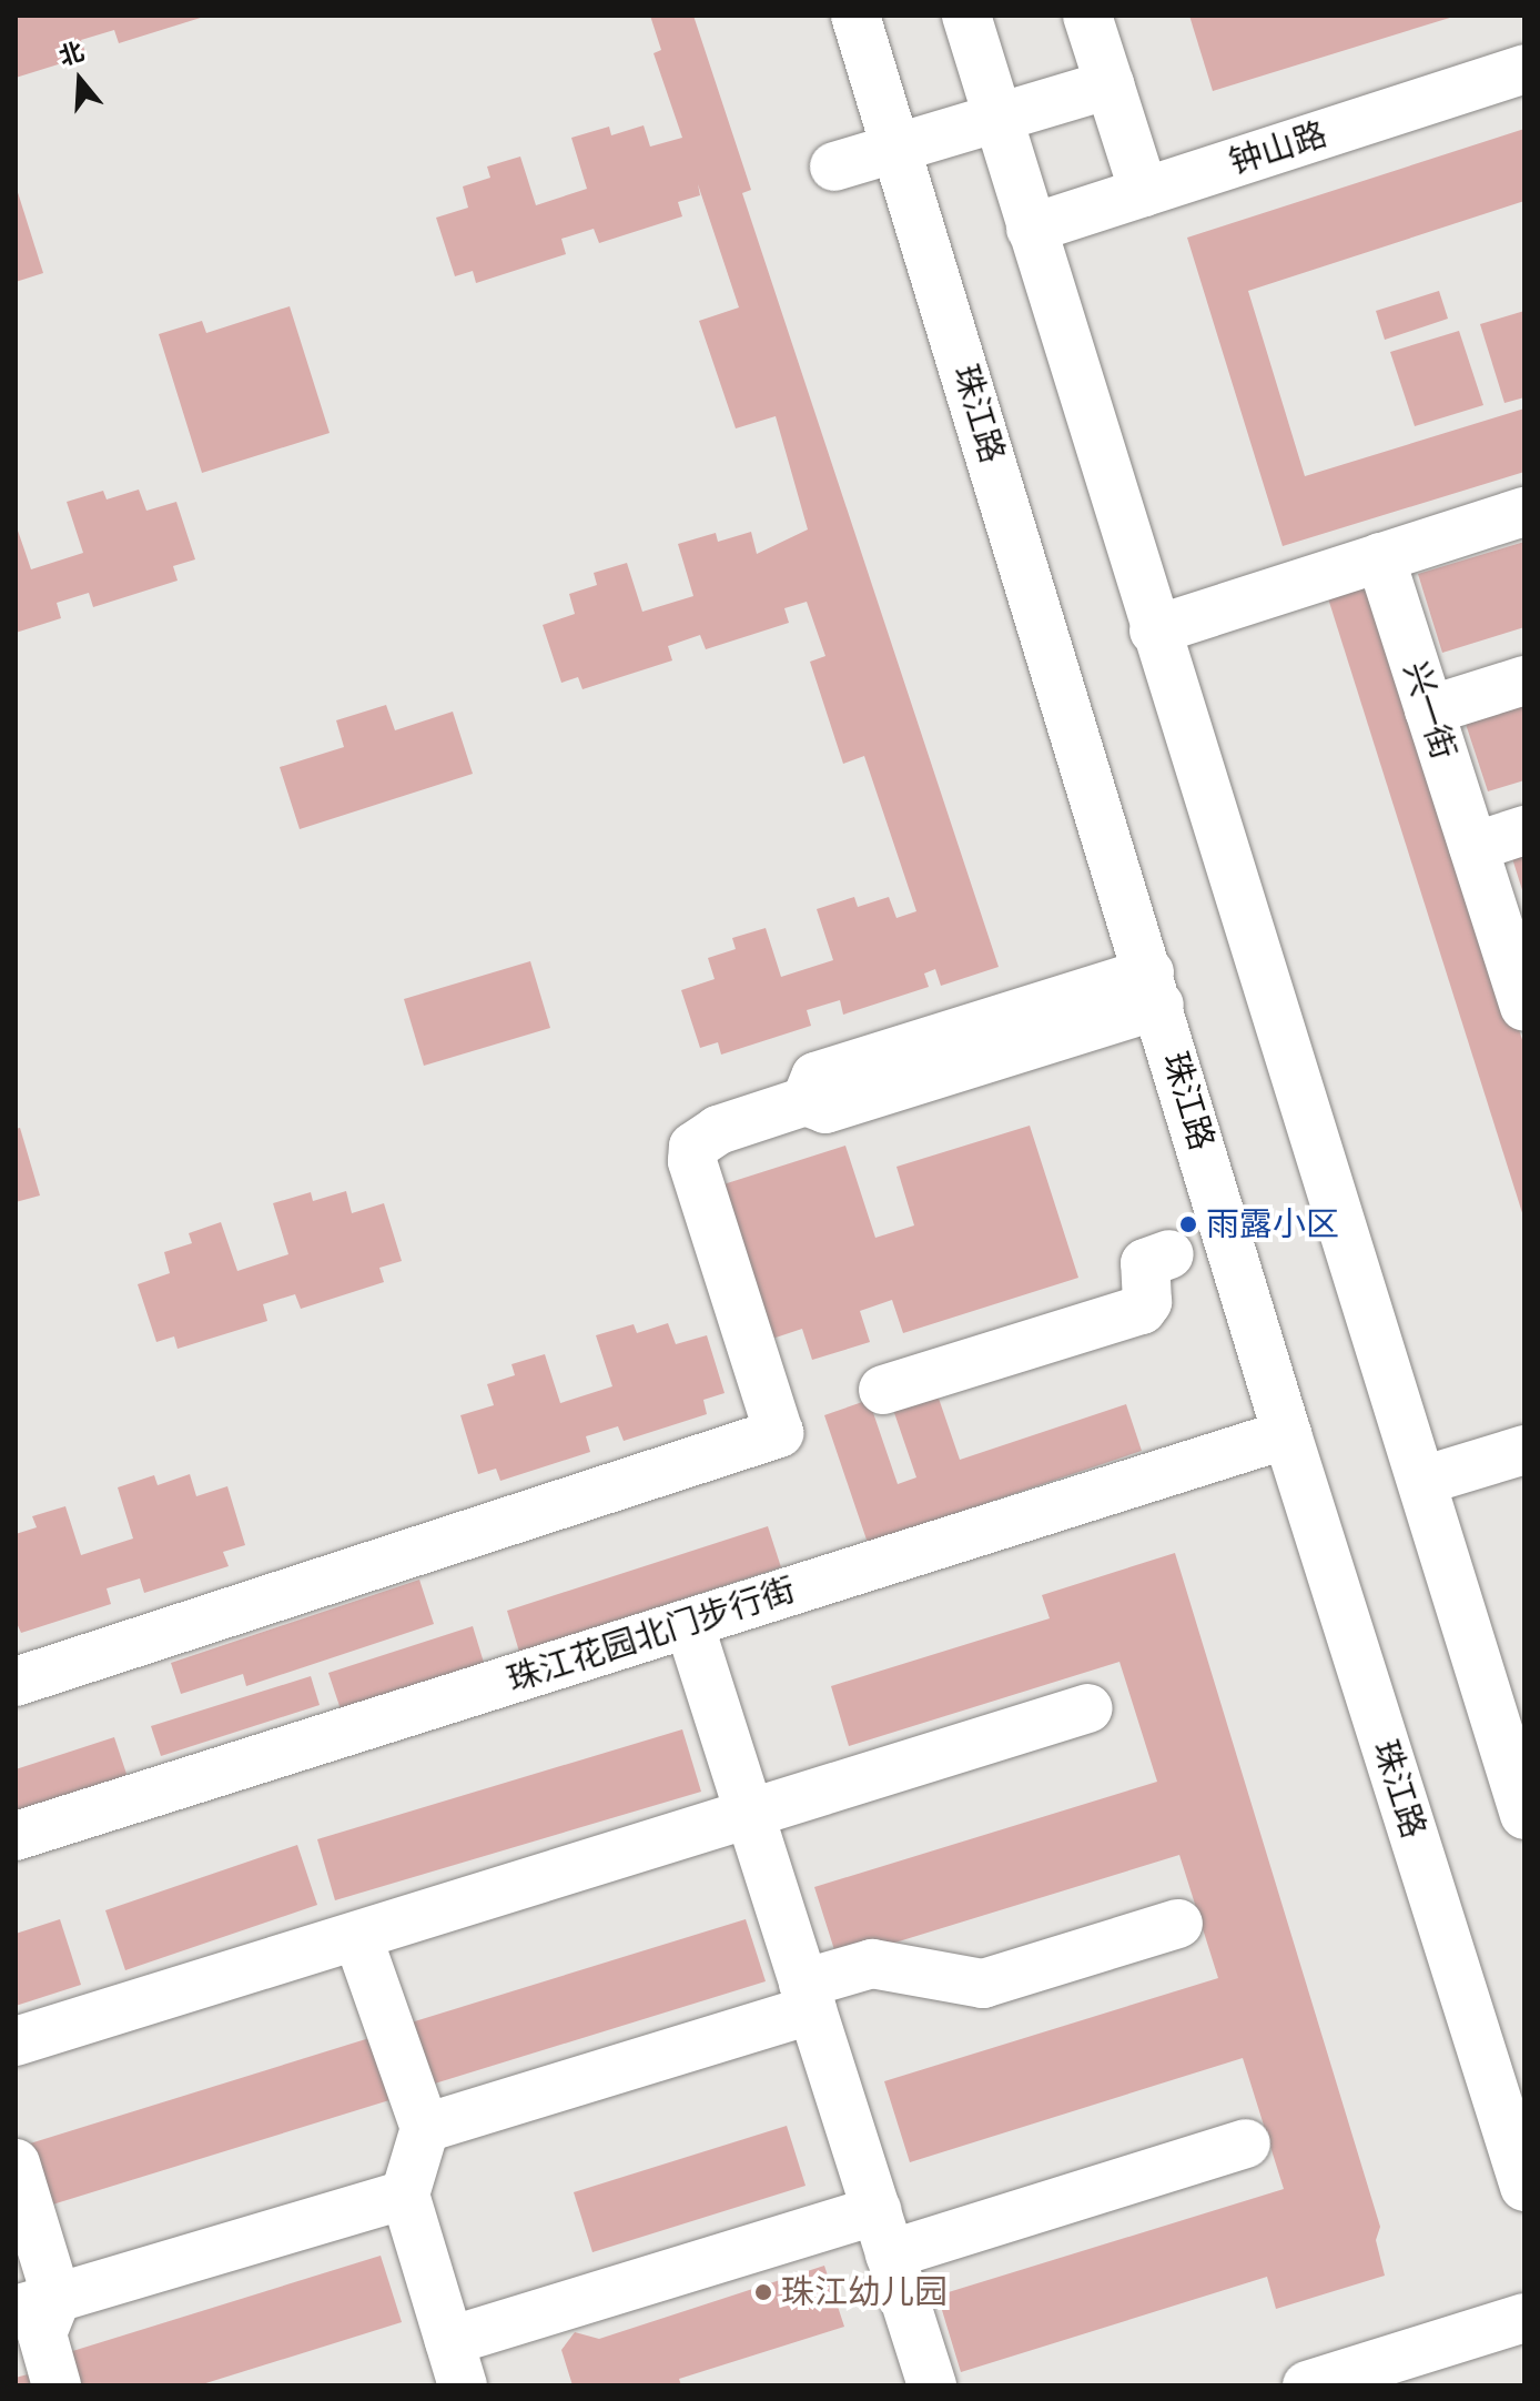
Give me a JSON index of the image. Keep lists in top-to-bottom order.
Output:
{
  "streets": {
    "street": [
      "钟山路",
      "珠江路",
      "兴一街",
      "珠江花园北门步行街"
    ]
  },
  "crossings": [
    ["珠江路", "珠江花园北门步行街"]
  ],
  "places": ["雨露小区", "珠江幼儿园"],
  "north": "top"
}
